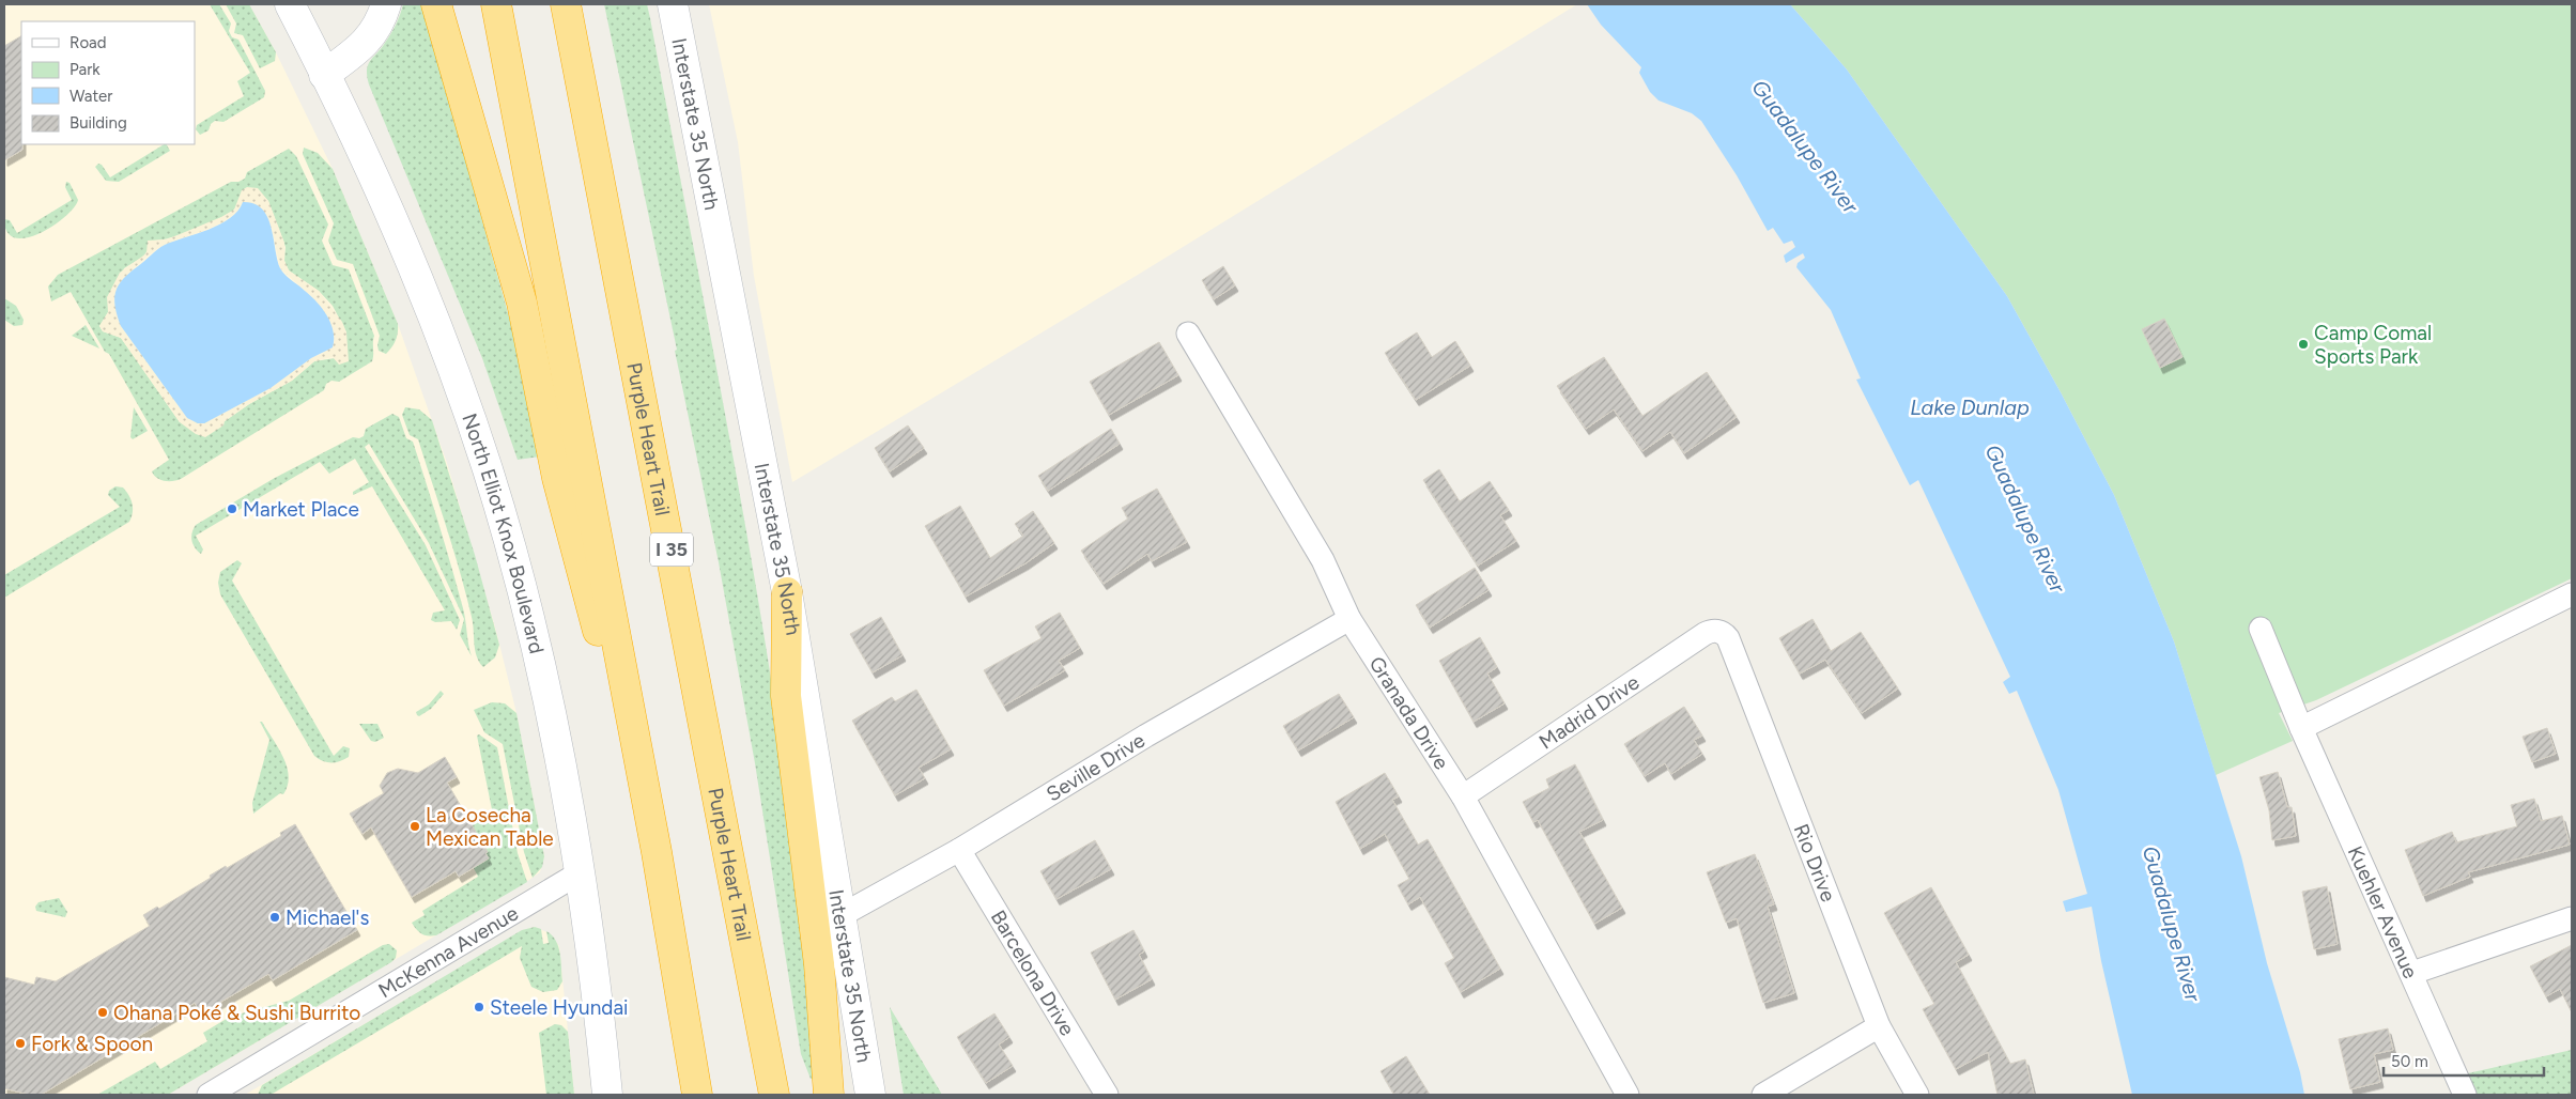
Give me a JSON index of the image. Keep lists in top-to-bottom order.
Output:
{
  "streets": {
    "highway": ["Purple Heart Trail", "I 35"],
    "main road": ["Interstate 35 North", "North Elliot Knox Boulevard"],
    "street": [
      "Madrid Drive",
      "Granada Drive",
      "Seville Drive",
      "Rio Drive",
      "Kuehler Avenue",
      "McKenna Avenue",
      "Barcelona Drive"
    ]
  },
  "crossings": [
    ["Interstate 35 North", "Seville Drive"],
    ["North Elliot Knox Boulevard", "McKenna Avenue"],
    ["Madrid Drive", "Granada Drive"],
    ["Madrid Drive", "Rio Drive"],
    ["Granada Drive", "Seville Drive"],
    ["Seville Drive", "Barcelona Drive"]
  ],
  "water": ["Guadalupe River", "Lake Dunlap"],
  "places": [
    "Camp Comal Sports Park",
    "Market Place",
    "La Cosecha Mexican Table",
    "Michael's",
    "Steele Hyundai",
    "Ohana Poké & Sushi Burrito",
    "Fork & Spoon"
  ],
  "legend": [
    "Road",
    "Park",
    "Water",
    "Building"
  ],
  "scale_bar": "50 m"
}
